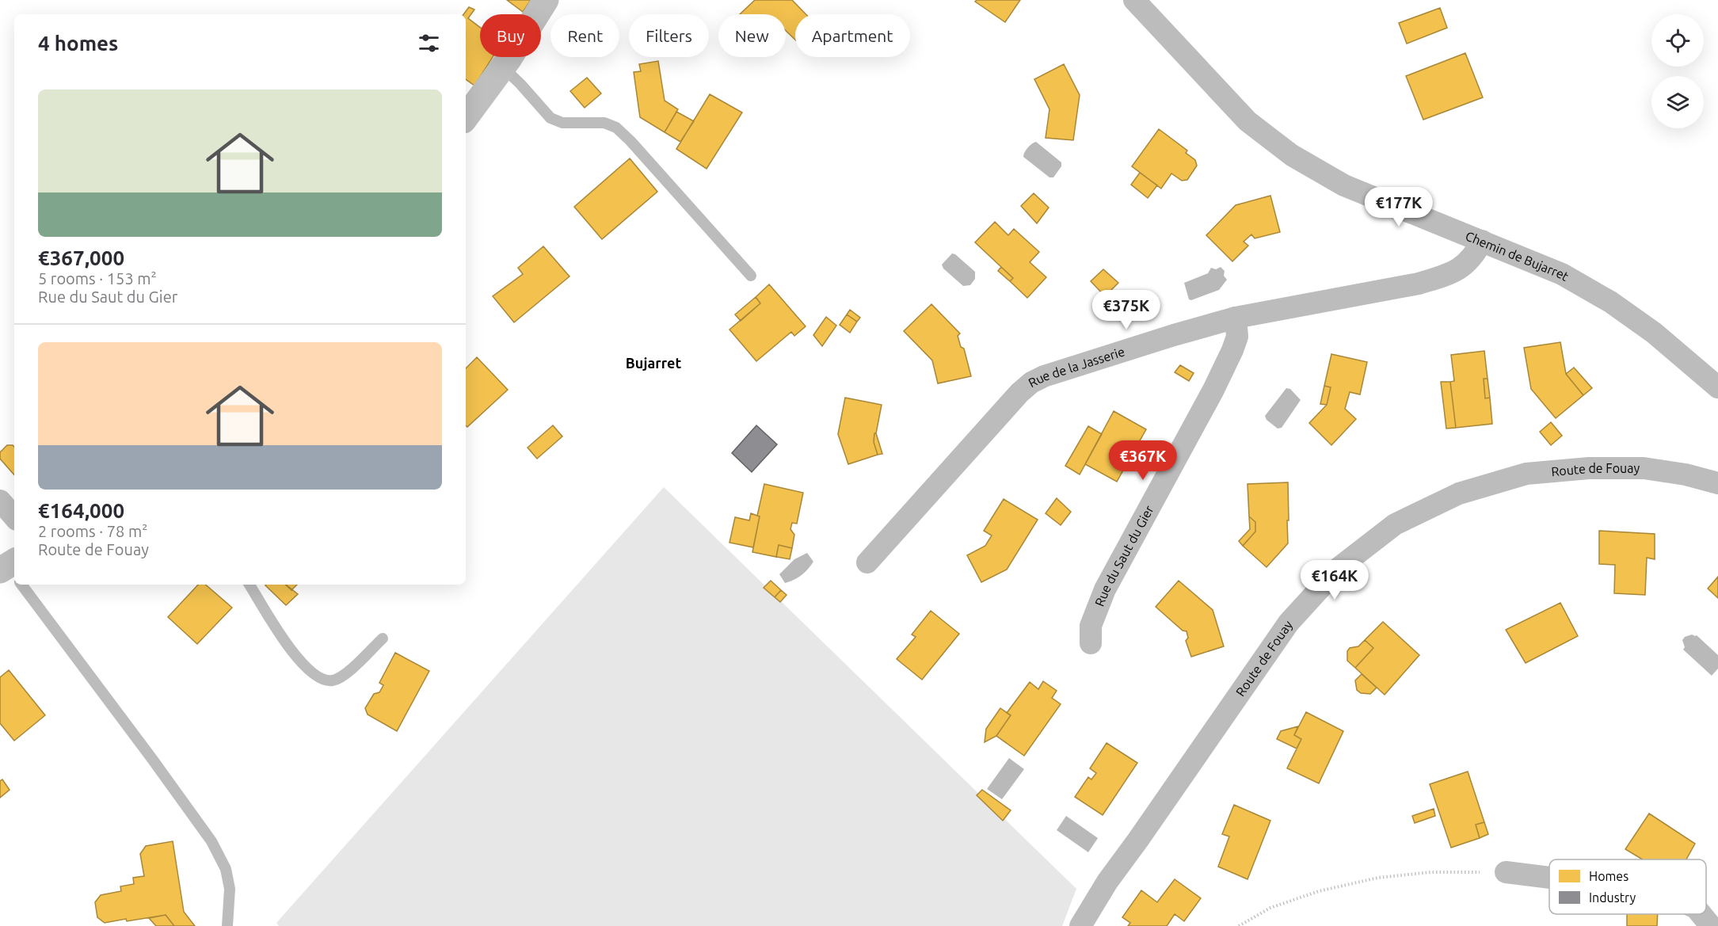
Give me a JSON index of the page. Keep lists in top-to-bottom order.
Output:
{
  "streets": {
    "street": [
      "Chemin de Bujarret",
      "Rue de la Jasserie",
      "Route de Fouay",
      "Rue du Saut du Gier"
    ]
  },
  "crossings": [
    ["Chemin de Bujarret", "Rue de la Jasserie"],
    ["Rue de la Jasserie", "Rue du Saut du Gier"]
  ],
  "districts": ["Bujarret"],
  "legend": ["Homes", "Industry"],
  "page": {
    "chip": [
      "Buy",
      "Rent",
      "Filters",
      "New",
      "Apartment"
    ],
    "heading": "4 homes",
    "list": [
      {
        "name": "€367,000",
        "note": "5 rooms · 153 m² · Rue du Saut du Gier"
      },
      {
        "name": "€164,000",
        "note": "2 rooms · 78 m² · Route de Fouay"
      }
    ],
    "price": [
      "€177K",
      "€375K",
      "€367K",
      "€164K"
    ]
  }
}
